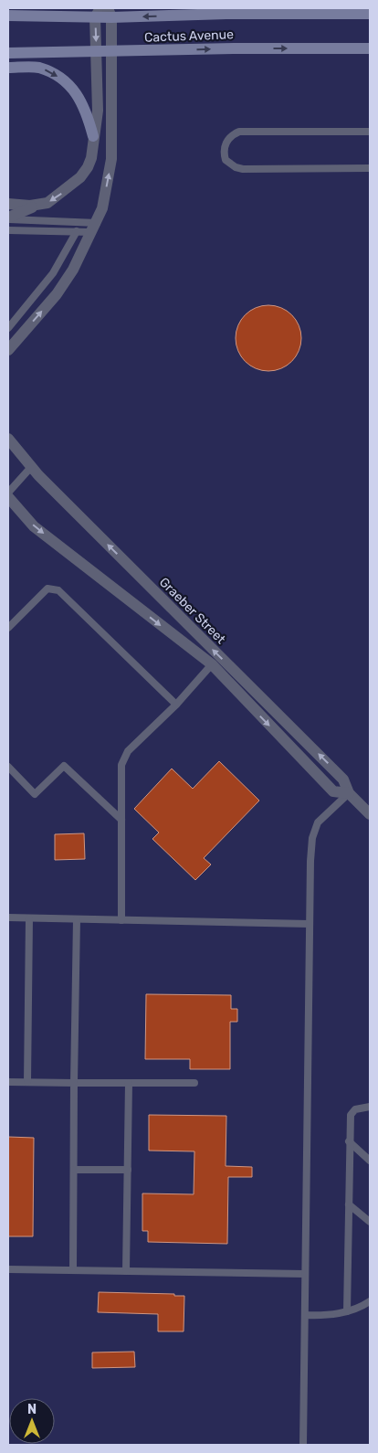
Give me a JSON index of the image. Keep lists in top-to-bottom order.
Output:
{
  "streets": {
    "main road": ["Cactus Avenue"],
    "street": ["Graeber Street"]
  },
  "north": "top"
}
